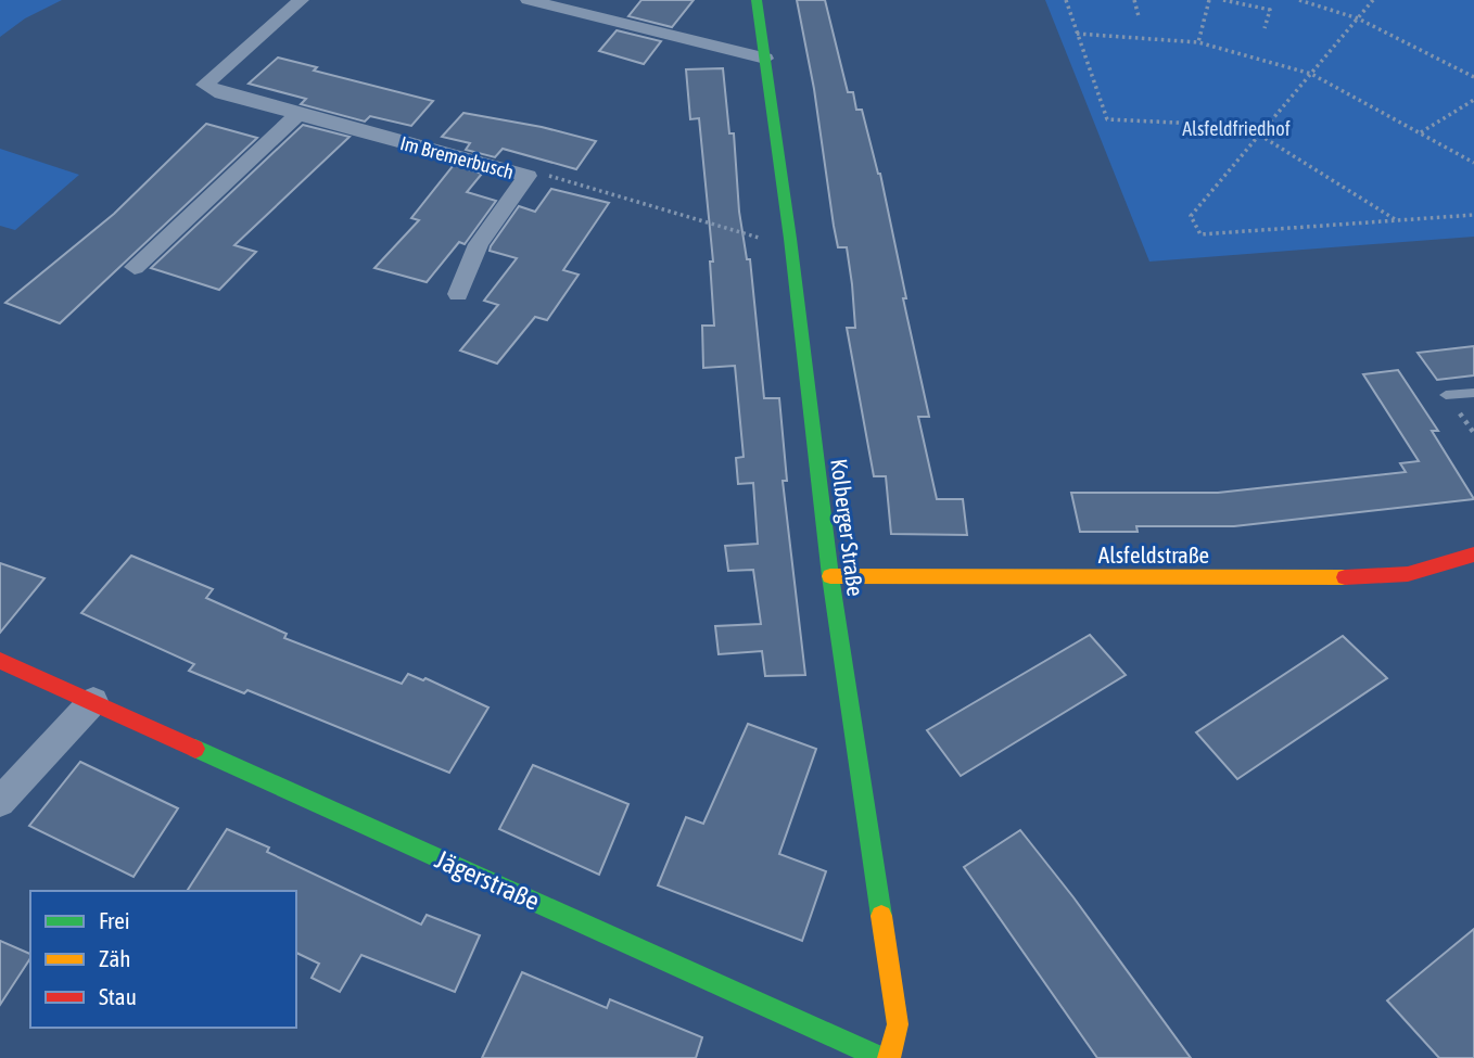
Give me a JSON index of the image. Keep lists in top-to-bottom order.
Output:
{
  "streets": {
    "street": [
      "Im Bremerbusch",
      "Kolberger Straße",
      "Alsfeldstraße",
      "Jägerstraße"
    ]
  },
  "crossings": [
    ["Kolberger Straße", "Alsfeldstraße"]
  ],
  "parks": ["Alsfeldfriedhof"],
  "legend": ["Frei", "Zäh", "Stau"]
}
